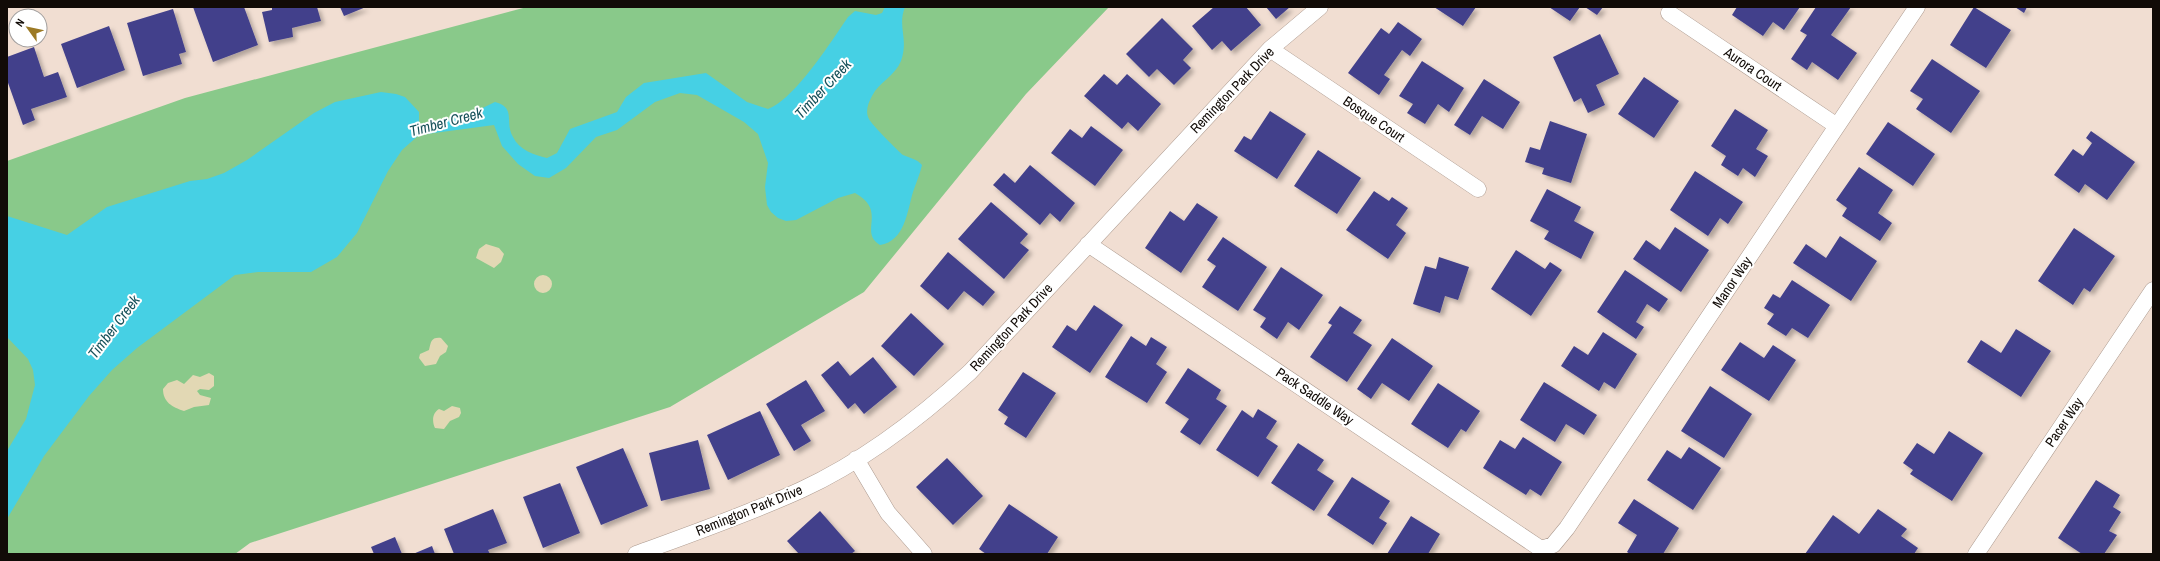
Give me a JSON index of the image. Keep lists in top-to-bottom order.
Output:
{
  "streets": {
    "street": [
      "Aurora Court",
      "Remington Park Drive",
      "Bosque Court",
      "Manor Way",
      "Pack Saddle Way",
      "Pacer Way"
    ]
  },
  "crossings": [
    ["Aurora Court", "Manor Way"],
    ["Remington Park Drive", "Bosque Court"],
    ["Remington Park Drive", "Pack Saddle Way"],
    ["Manor Way", "Pack Saddle Way"]
  ],
  "water": ["Timber Creek"],
  "north": "top left"
}
